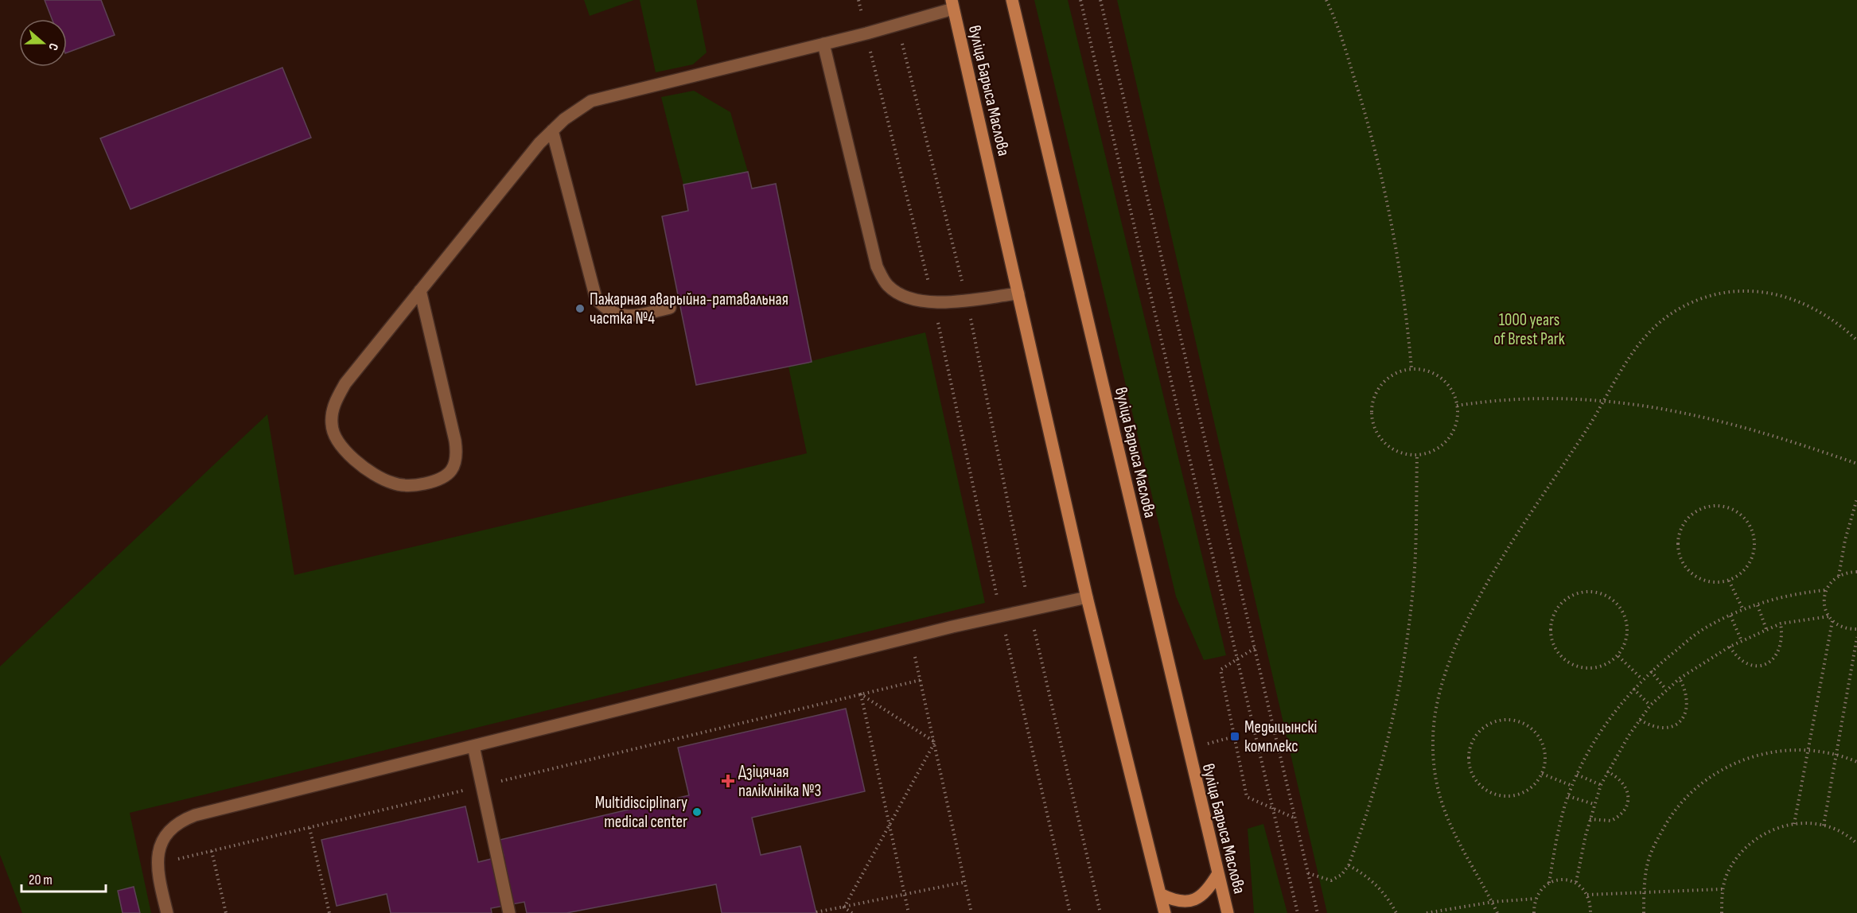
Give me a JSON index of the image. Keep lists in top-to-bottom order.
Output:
{
  "streets": {
    "main road": ["вуліца Барыса Маслова"]
  },
  "parks": ["1000 years of Brest Park"],
  "places": {
    "other": ["Пажарная аварыйна-ратавальная частка №4", "Multidisciplinary medical center"],
    "transit": ["Медыцынскі комплекс"],
    "health": ["Дзіцячая паліклініка №3"]
  },
  "scale_bar": "20 m",
  "north": "right"
}
